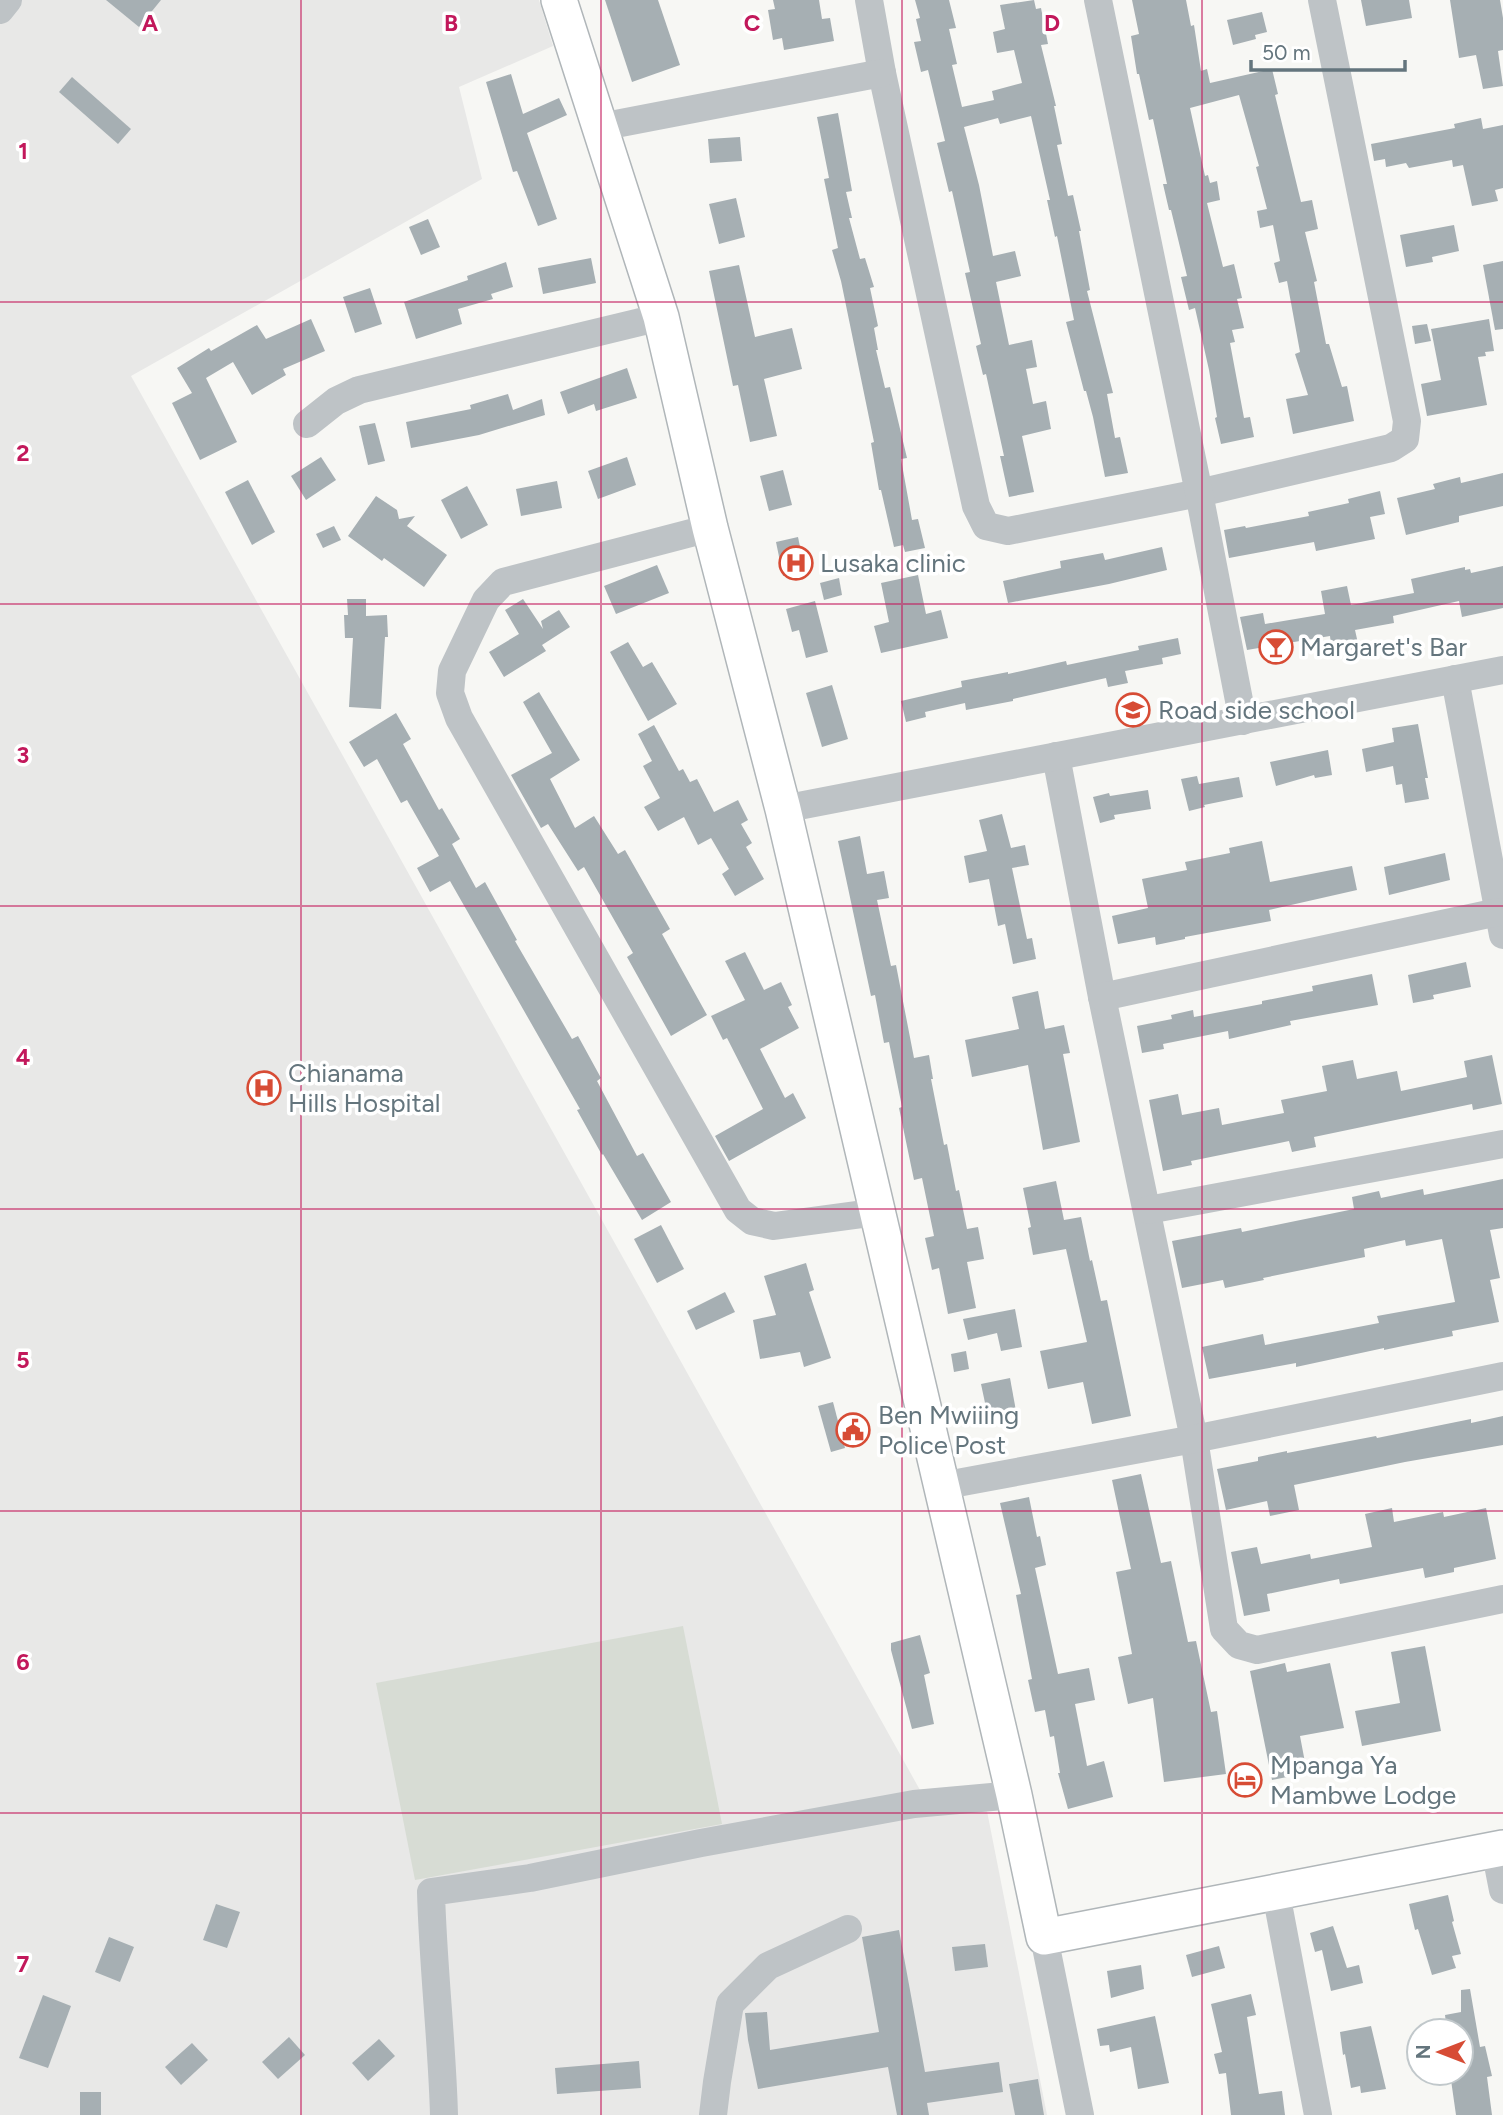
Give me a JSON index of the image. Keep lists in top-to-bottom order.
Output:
{
  "places": {
    "hospital": ["Lusaka clinic", "Chianama Hills Hospital"],
    "bar": ["Margaret's Bar"],
    "school or university": ["Road side school"],
    "public building": ["Ben Mwiiing Police Post"],
    "hotel": ["Mpanga Ya Mambwe Lodge"]
  },
  "scale_bar": "50 m",
  "north": "left",
  "grid": {
    "columns": [
      "A",
      "B",
      "C",
      "D"
    ],
    "rows": [
      "1",
      "2",
      "3",
      "4",
      "5",
      "6",
      "7"
    ]
  }
}
